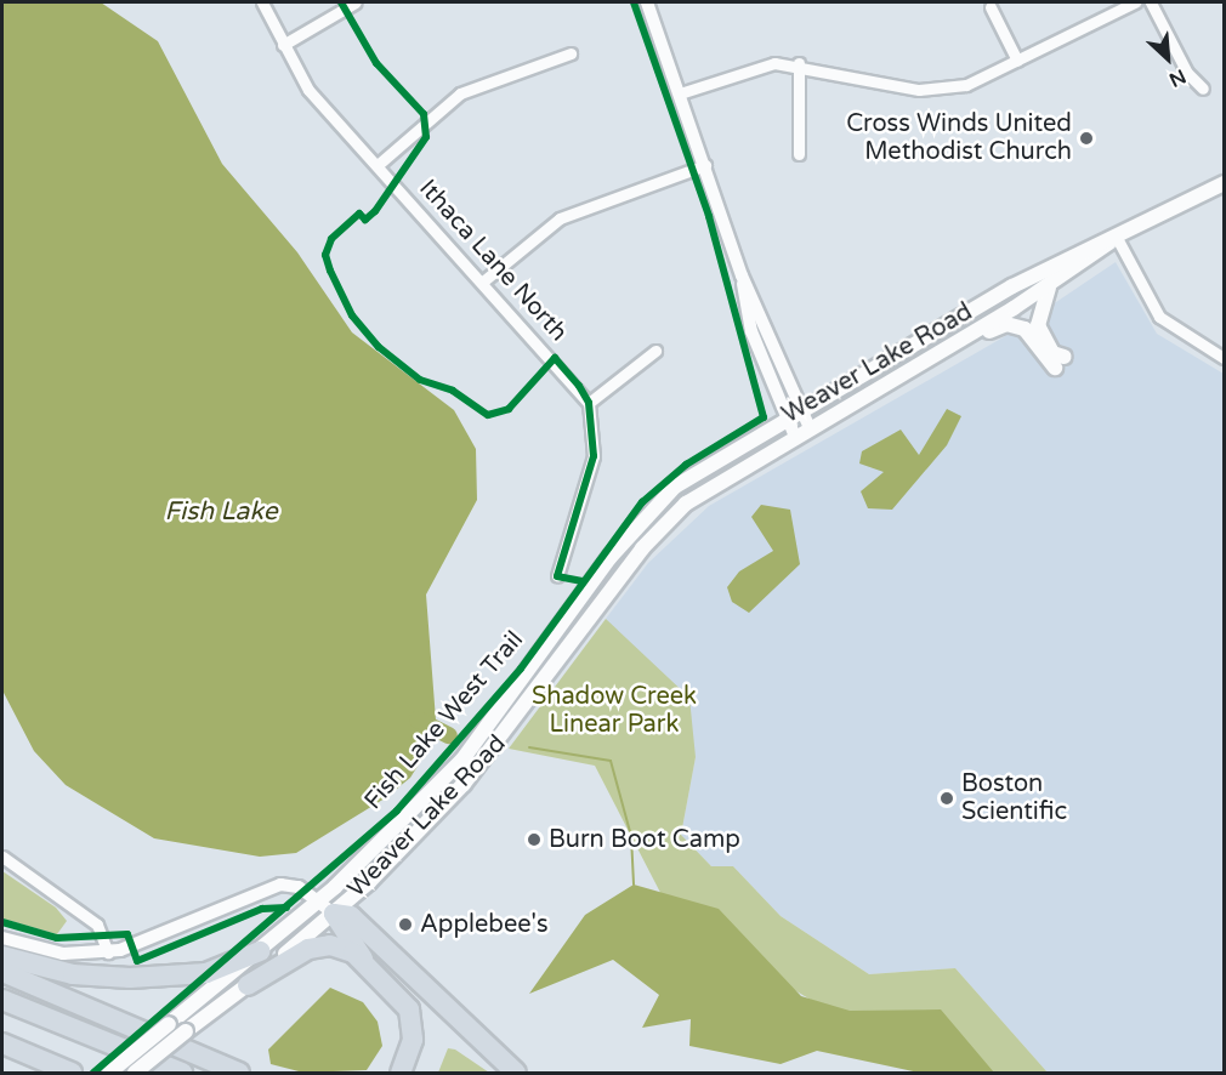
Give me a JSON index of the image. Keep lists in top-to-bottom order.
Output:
{
  "streets": {
    "main road": ["Weaver Lake Road"],
    "street": ["Ithaca Lane North"],
    "cycle path": ["Fish Lake West Trail"]
  },
  "water": ["Fish Lake"],
  "parks": ["Shadow Creek Linear Park"],
  "places": [
    "Cross Winds United Methodist Church",
    "Boston Scientific",
    "Burn Boot Camp",
    "Applebee's"
  ],
  "north": "bottom right"
}
